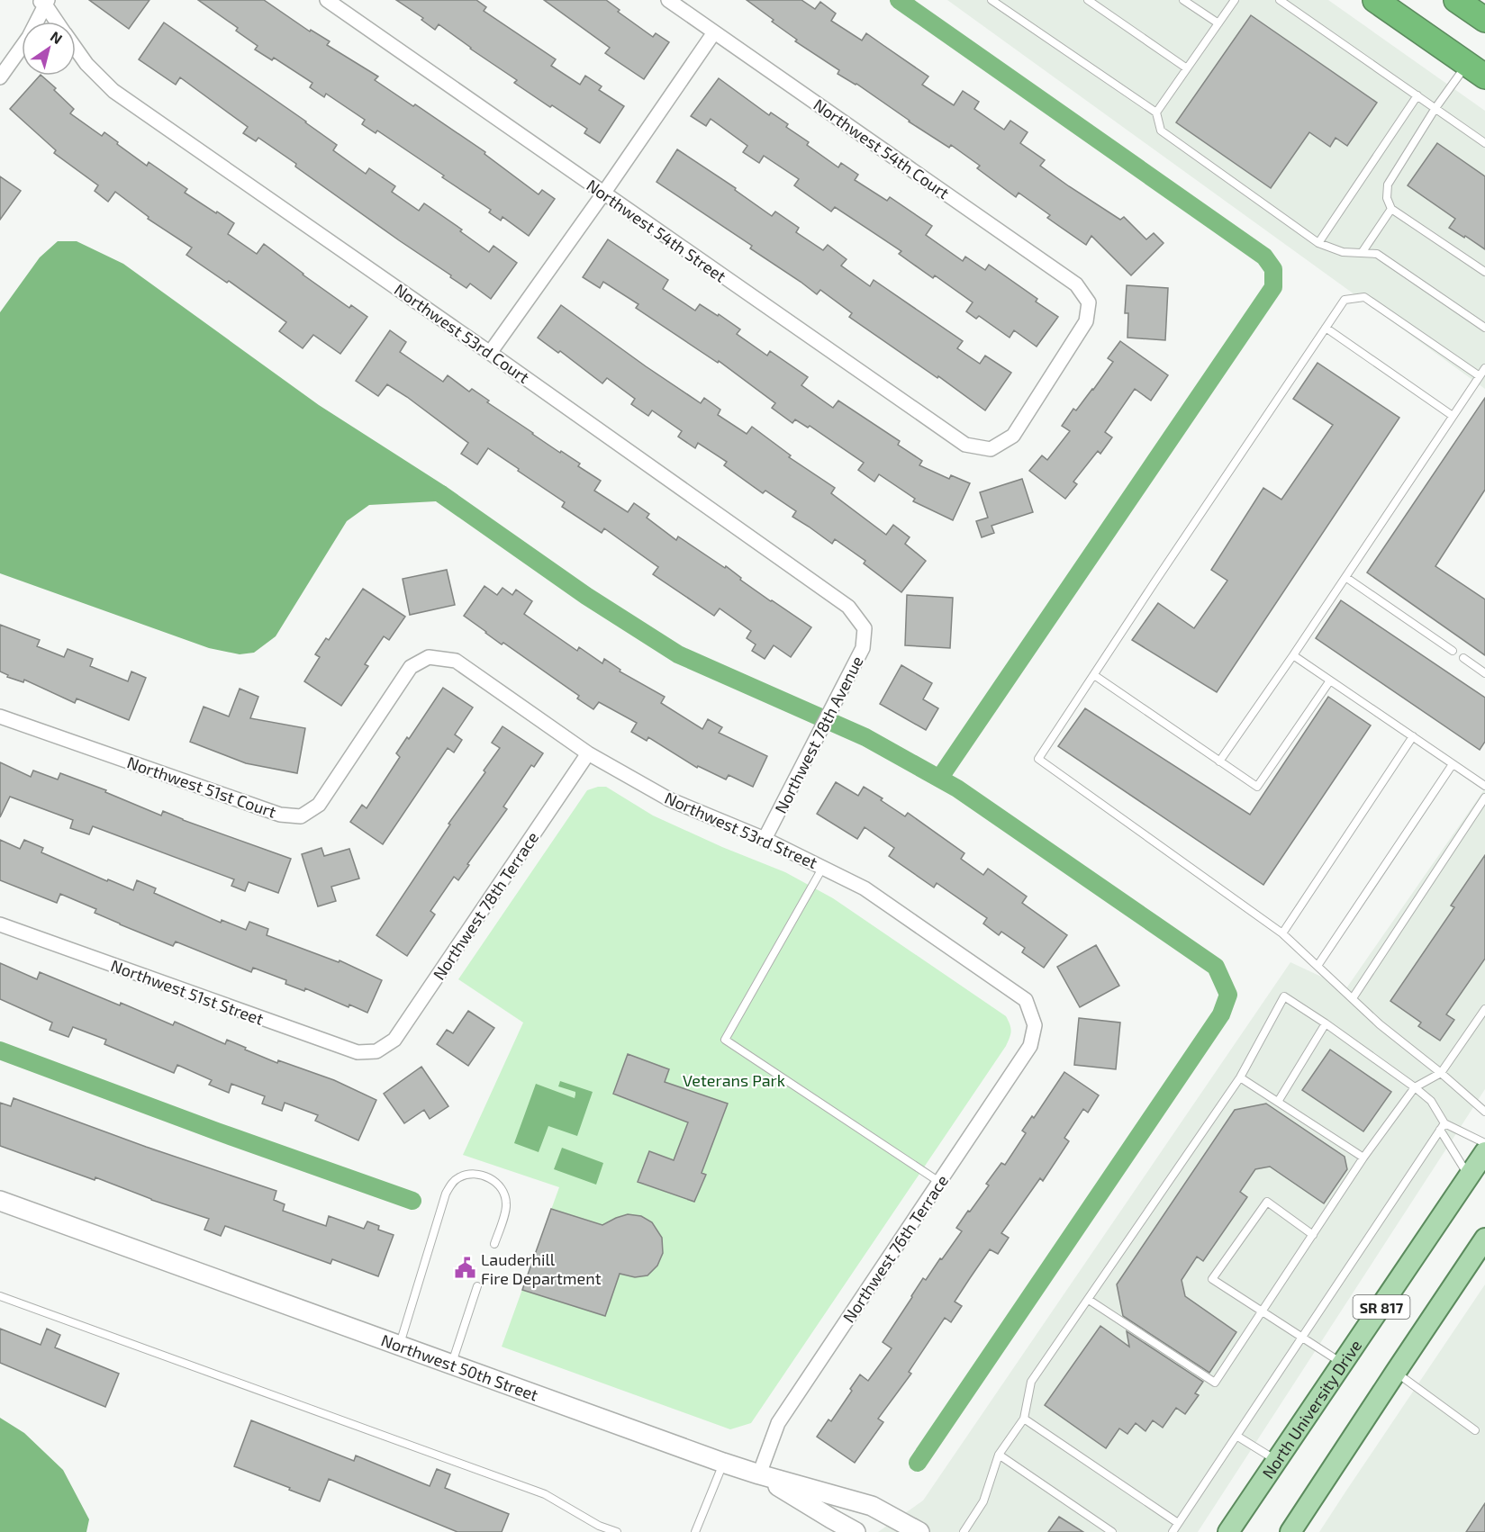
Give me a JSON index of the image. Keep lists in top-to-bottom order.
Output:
{
  "streets": {
    "main road": ["SR 817", "North University Drive"],
    "street": [
      "Northwest 54th Court",
      "Northwest 54th Street",
      "Northwest 53rd Court",
      "Northwest 78th Avenue",
      "Northwest 51st Court",
      "Northwest 53rd Street",
      "Northwest 78th Terrace",
      "Northwest 51st Street",
      "Northwest 76th Terrace",
      "Northwest 50th Street"
    ]
  },
  "crossings": [
    ["Northwest 54th Court", "Northwest 54th Street"],
    ["Northwest 53rd Court", "Northwest 78th Avenue"],
    ["Northwest 78th Avenue", "Northwest 53rd Street"],
    ["Northwest 51st Court", "Northwest 53rd Street"],
    ["Northwest 53rd Street", "Northwest 78th Terrace"],
    ["Northwest 53rd Street", "Northwest 76th Terrace"],
    ["Northwest 78th Terrace", "Northwest 51st Street"],
    ["Northwest 76th Terrace", "Northwest 50th Street"]
  ],
  "parks": ["Veterans Park"],
  "places": {
    "public building": ["Lauderhill Fire Department"]
  },
  "north": "top right"
}
